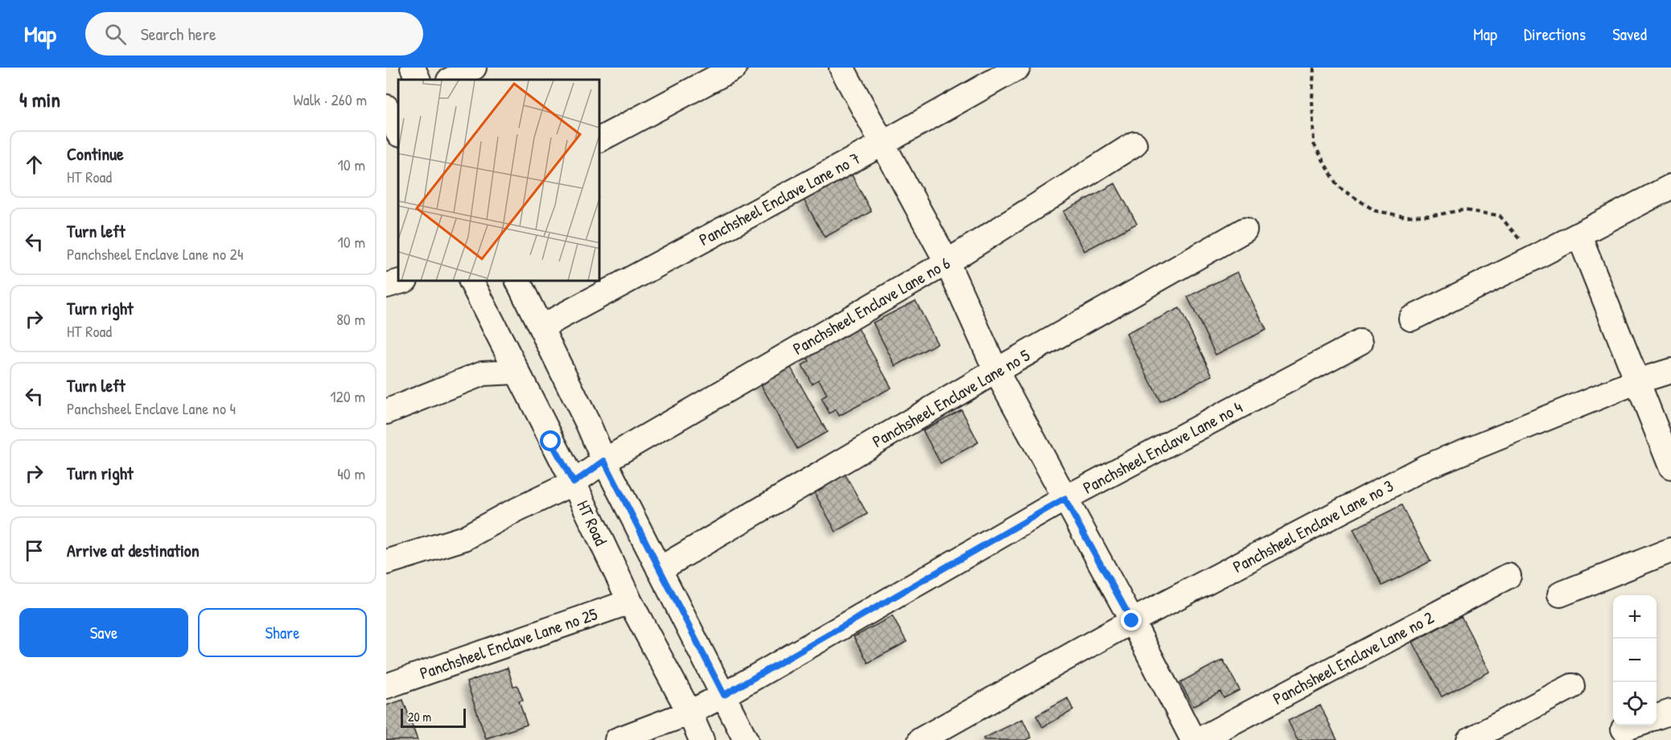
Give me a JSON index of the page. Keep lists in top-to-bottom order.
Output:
{
  "streets": {
    "street": [
      "Panchsheel Enclave Lane no 7",
      "Panchsheel Enclave Lane no 6",
      "Panchsheel Enclave Lane no 5",
      "Panchsheel Enclave Lane no 4",
      "HT Road",
      "Panchsheel Enclave Lane no 3",
      "Panchsheel Enclave Lane no 25",
      "Panchsheel Enclave Lane no 2"
    ]
  },
  "crossings": [
    ["Panchsheel Enclave Lane no 6", "HT Road"],
    ["Panchsheel Enclave Lane no 4", "HT Road"],
    ["HT Road", "Panchsheel Enclave Lane no 25"]
  ],
  "scale_bar": "20 m",
  "page": {
    "header": "Map",
    "search": "Search here",
    "nav": ["Map", "Directions", "Saved"],
    "heading": ["4 min", "Walk · 260 m"],
    "list": [
      ["Continue", "HT Road", "10 m"],
      ["Turn left", "Panchsheel Enclave Lane no 24", "10 m"],
      ["Turn right", "HT Road", "80 m"],
      ["Turn left", "Panchsheel Enclave Lane no 4", "120 m"],
      ["Turn right", "40 m"],
      "Arrive at destination"
    ],
    "buttons": ["Save", "Share"],
    "map_buttons": ["+", "−"],
    "scale": "20 m"
  }
}
